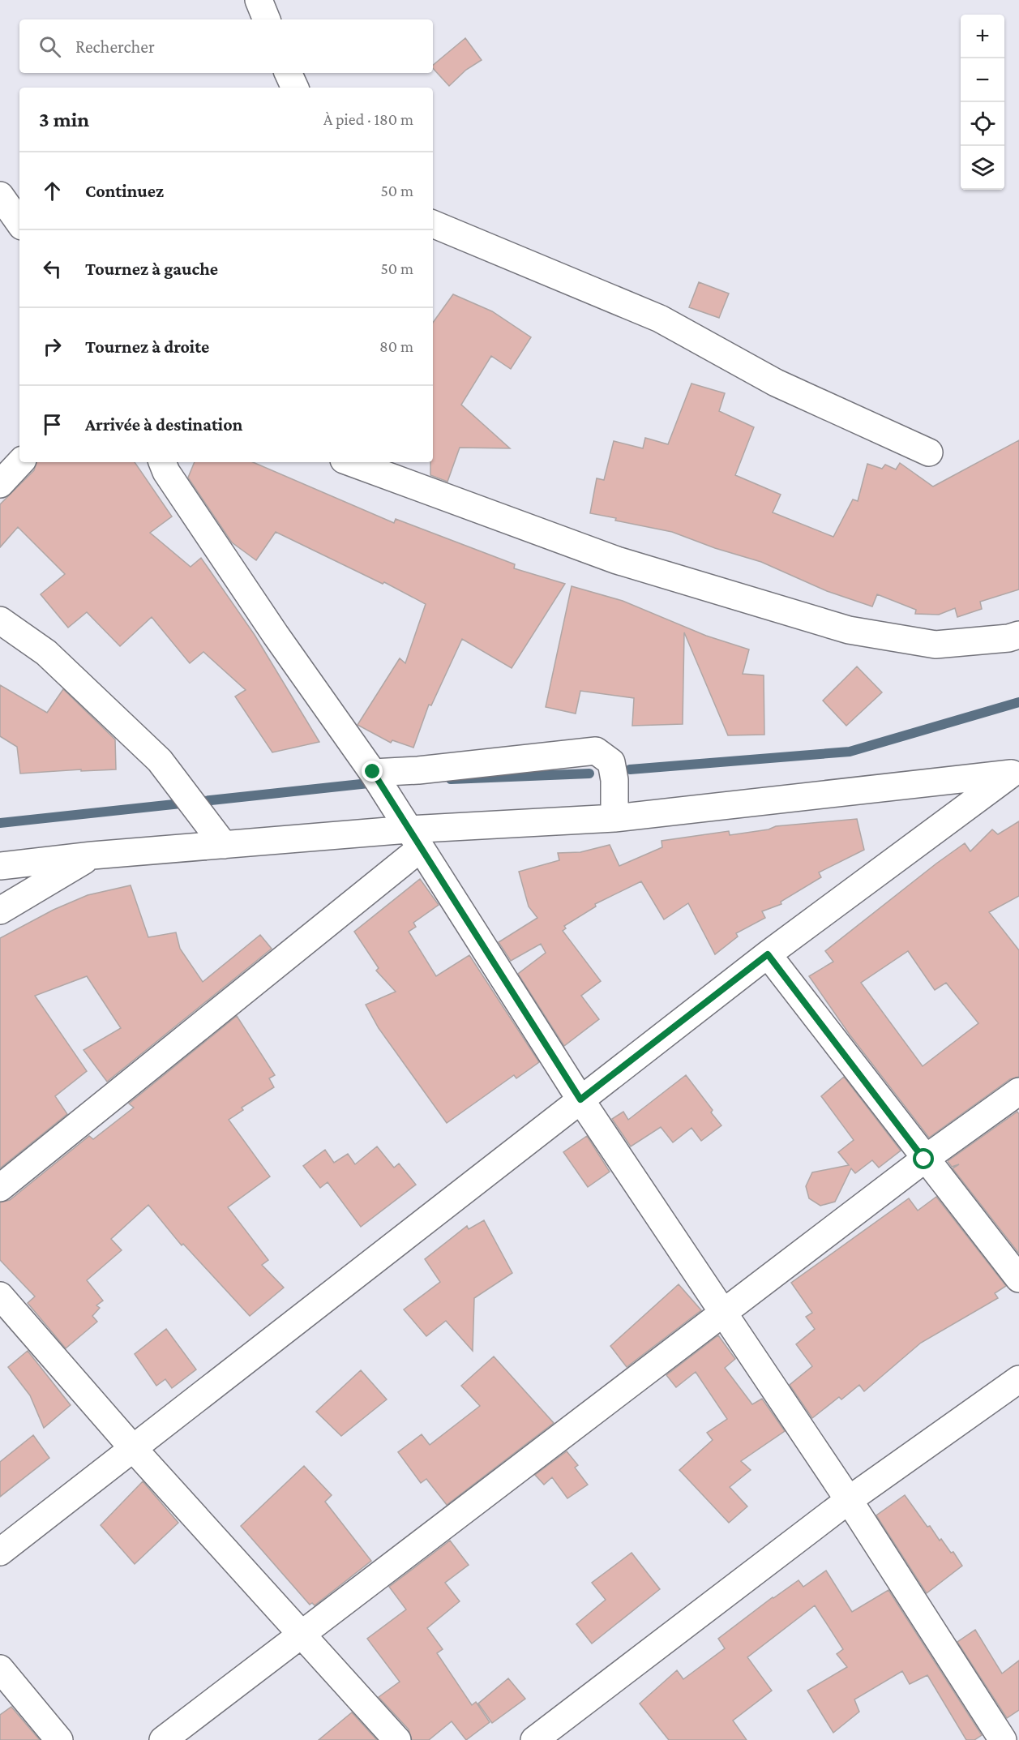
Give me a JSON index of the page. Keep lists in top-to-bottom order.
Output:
{
  "page": {
    "map_buttons": ["+", "−"],
    "search": "Rechercher",
    "heading": ["3 min", "À pied · 180 m"],
    "list": [
      ["Continuez", "50 m"],
      ["Tournez à gauche", "50 m"],
      ["Tournez à droite", "80 m"],
      "Arrivée à destination"
    ]
  }
}
